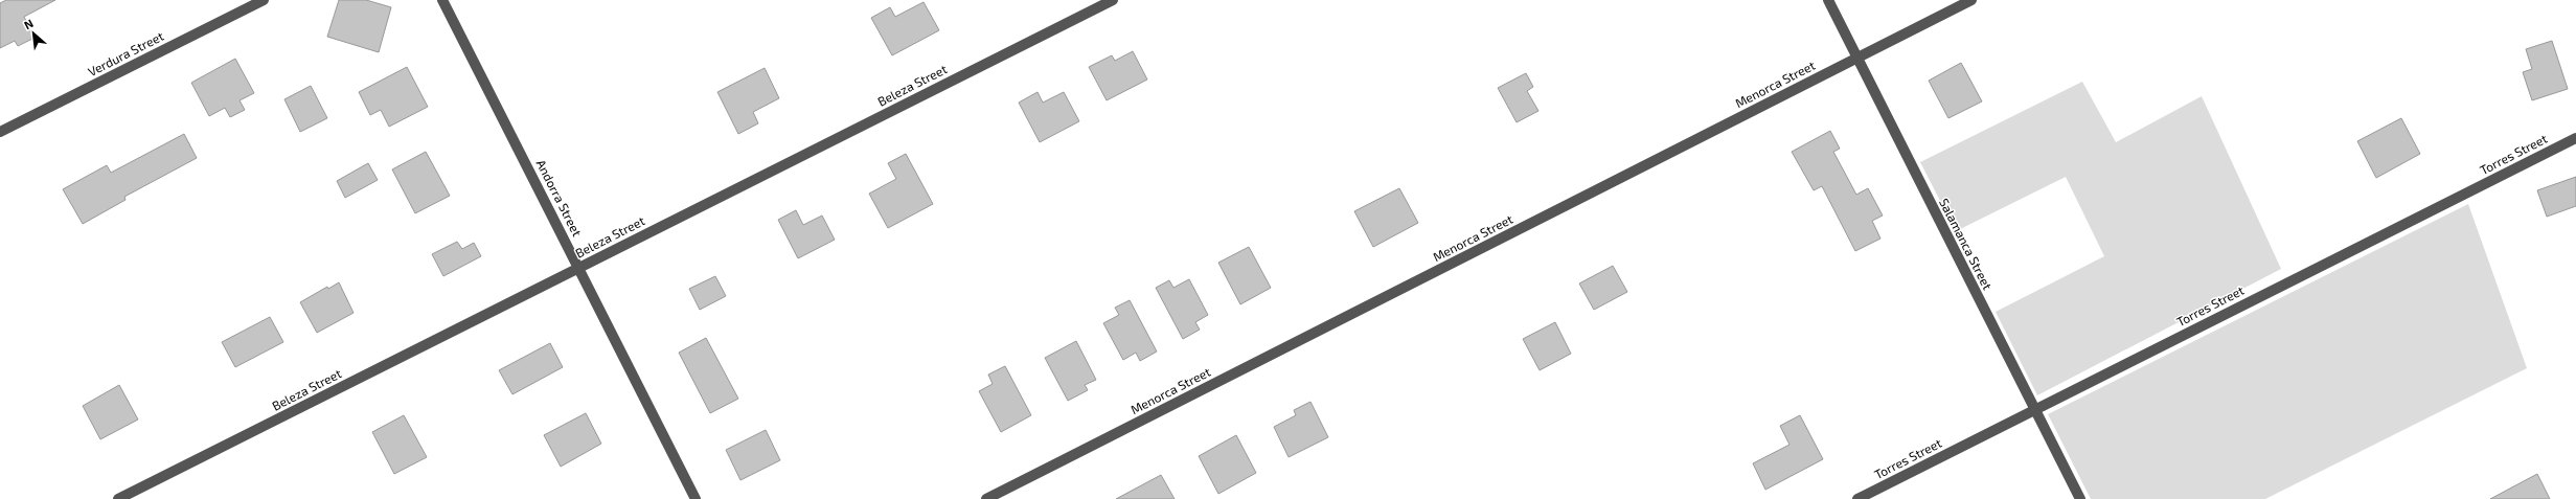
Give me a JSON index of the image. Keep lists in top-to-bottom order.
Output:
{
  "streets": {
    "street": [
      "Verdura Street",
      "Menorca Street",
      "Beleza Street",
      "Torres Street",
      "Andorra Street",
      "Salamanca Street"
    ]
  },
  "crossings": [
    ["Menorca Street", "Salamanca Street"],
    ["Beleza Street", "Andorra Street"],
    ["Torres Street", "Salamanca Street"]
  ],
  "north": "top left"
}
